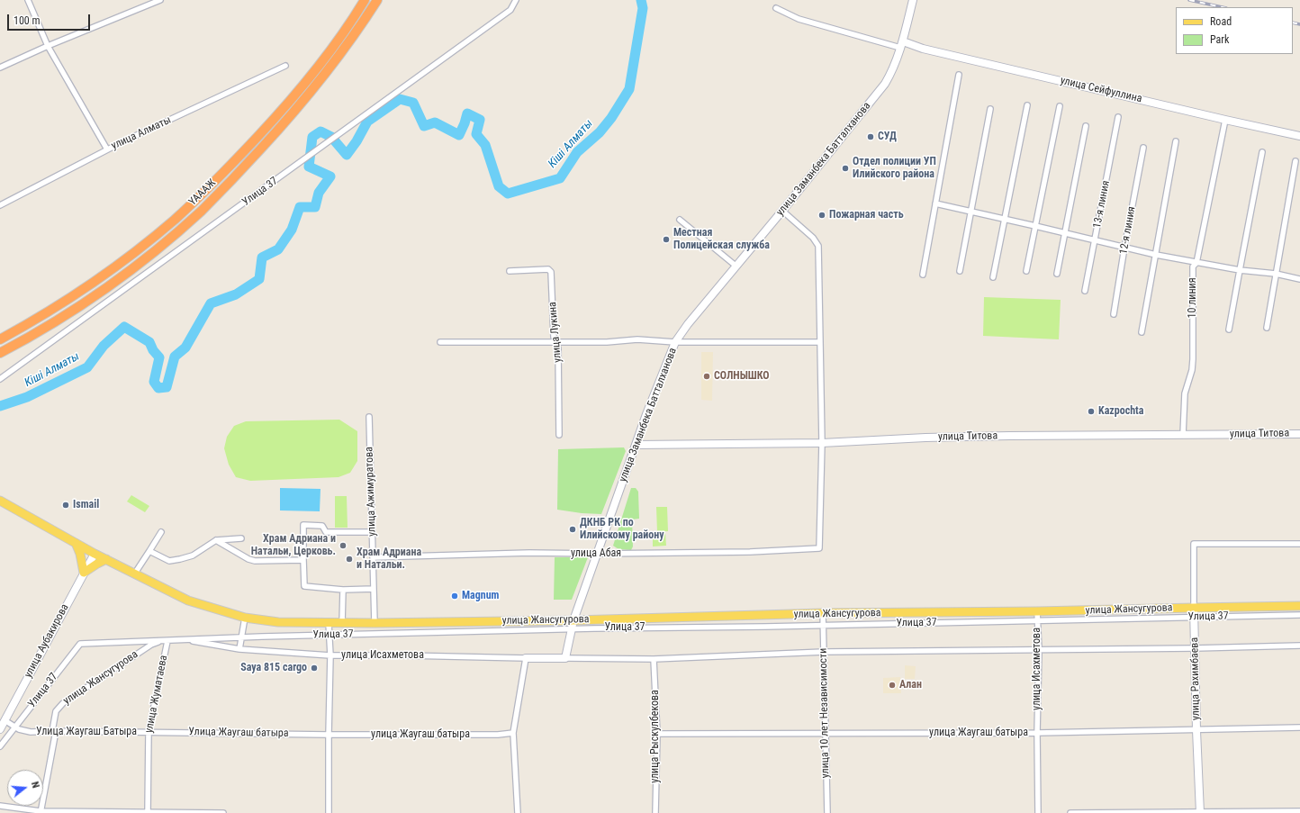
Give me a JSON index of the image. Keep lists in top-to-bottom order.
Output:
{
  "streets": {
    "highway": ["ҮАААЖ"],
    "main road": ["улица Жансугурова"],
    "street": [
      "улица Сейфуллина",
      "улица Алматы",
      "улица Заманбека Батталханова",
      "Улица 37",
      "13-я линия",
      "12-я линия",
      "10 линия",
      "улица Лукина",
      "улица Титова",
      "улица Ажимуратова",
      "улица Абая",
      "улица Аубакирова",
      "улица Исахметова",
      "улица Рахимбаева",
      "улица Жуматаева",
      "улица 10 лет Независимости",
      "Улица Жаугаш Батыра",
      "Улица Жаугаш батыра",
      "улица Жаугаш батыра",
      "улица Рыскулбекова"
    ]
  },
  "crossings": [
    ["улица Сейфуллина", "улица Заманбека Батталханова"],
    ["улица Сейфуллина", "10 линия"],
    ["улица Заманбека Батталханова", "улица Титова"],
    ["улица Заманбека Батталханова", "улица Абая"],
    ["улица Заманбека Батталханова", "улица Жансугурова"],
    ["10 линия", "улица Титова"],
    ["улица Титова", "улица Абая"],
    ["улица Ажимуратова", "улица Абая"],
    ["улица Ажимуратова", "улица Жансугурова"],
    ["улица Жансугурова", "улица Аубакирова"],
    ["улица Жансугурова", "улица Исахметова"],
    ["улица Жансугурова", "улица Рахимбаева"],
    ["улица Жансугурова", "улица Жуматаева"],
    ["улица Жансугурова", "улица 10 лет Независимости"],
    ["улица Жансугурова", "Улица Жаугаш Батыра"],
    ["улица Аубакирова", "Улица Жаугаш Батыра"],
    ["улица Исахметова", "Улица Жаугаш батыра"],
    ["улица Исахметова", "улица Жаугаш батыра"],
    ["улица Рахимбаева", "улица Жаугаш батыра"],
    ["улица Жуматаева", "Улица Жаугаш Батыра"],
    ["улица Жуматаева", "Улица Жаугаш батыра"],
    ["улица 10 лет Независимости", "улица Жаугаш батыра"],
    ["Улица Жаугаш Батыра", "Улица Жаугаш батыра"],
    ["Улица Жаугаш батыра", "улица Жаугаш батыра"],
    ["улица Жаугаш батыра", "улица Рыскулбекова"]
  ],
  "water": ["Кіші Алматы"],
  "places": [
    "СУД",
    "Отдел полиции УП Илийского района",
    "Пожарная часть",
    "Местная Полицейская служба",
    "СОЛНЫШКО",
    "Kazpochta",
    "Ismail",
    "ДКНБ РК по Илийскому району",
    "Храм Адриана и Натальи, Церковь.",
    "Храм Адриана и Натальи.",
    "Magnum",
    "Saya 815 cargo",
    "Алан"
  ],
  "legend": ["Road", "Park"],
  "scale_bar": "100 m",
  "north": "right"
}
